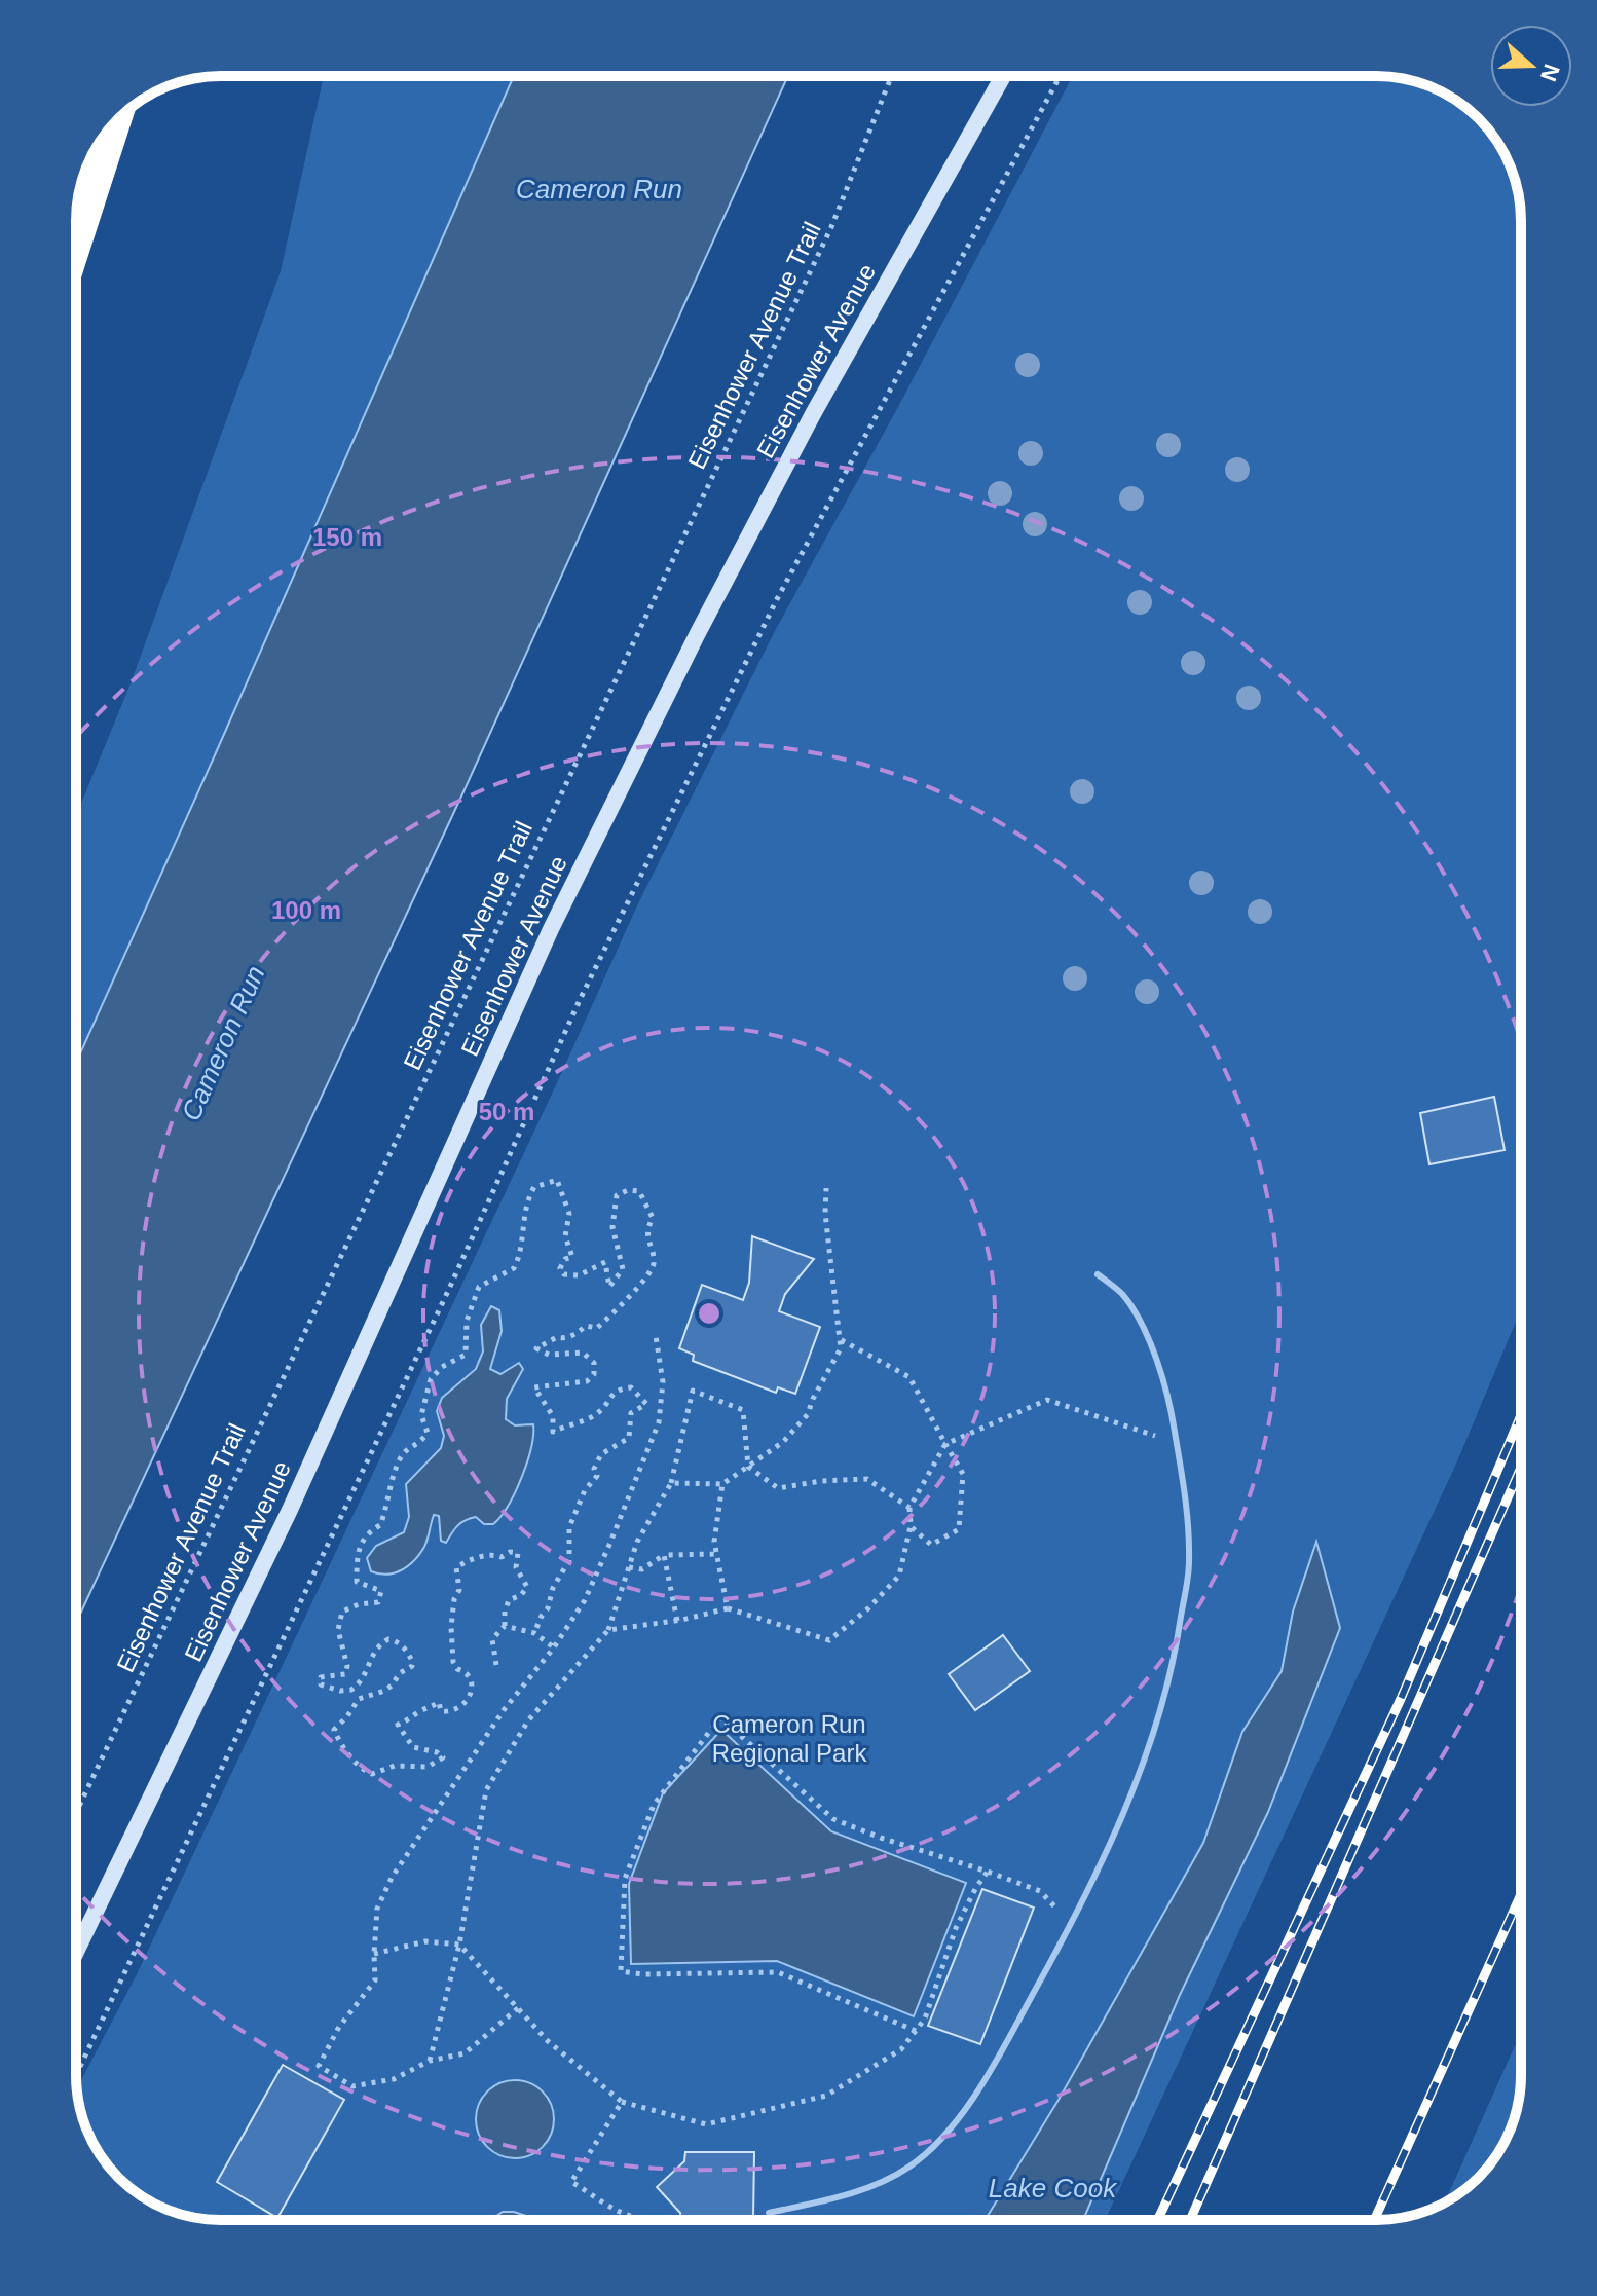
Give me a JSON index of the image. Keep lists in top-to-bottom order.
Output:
{
  "streets": {
    "main road": ["Eisenhower Avenue"],
    "path": ["Eisenhower Avenue Trail"]
  },
  "water": ["Cameron Run", "Lake Cook"],
  "parks": ["Cameron Run Regional Park"],
  "north": "right",
  "rings": ["150 m", "100 m", "50 m"]
}
